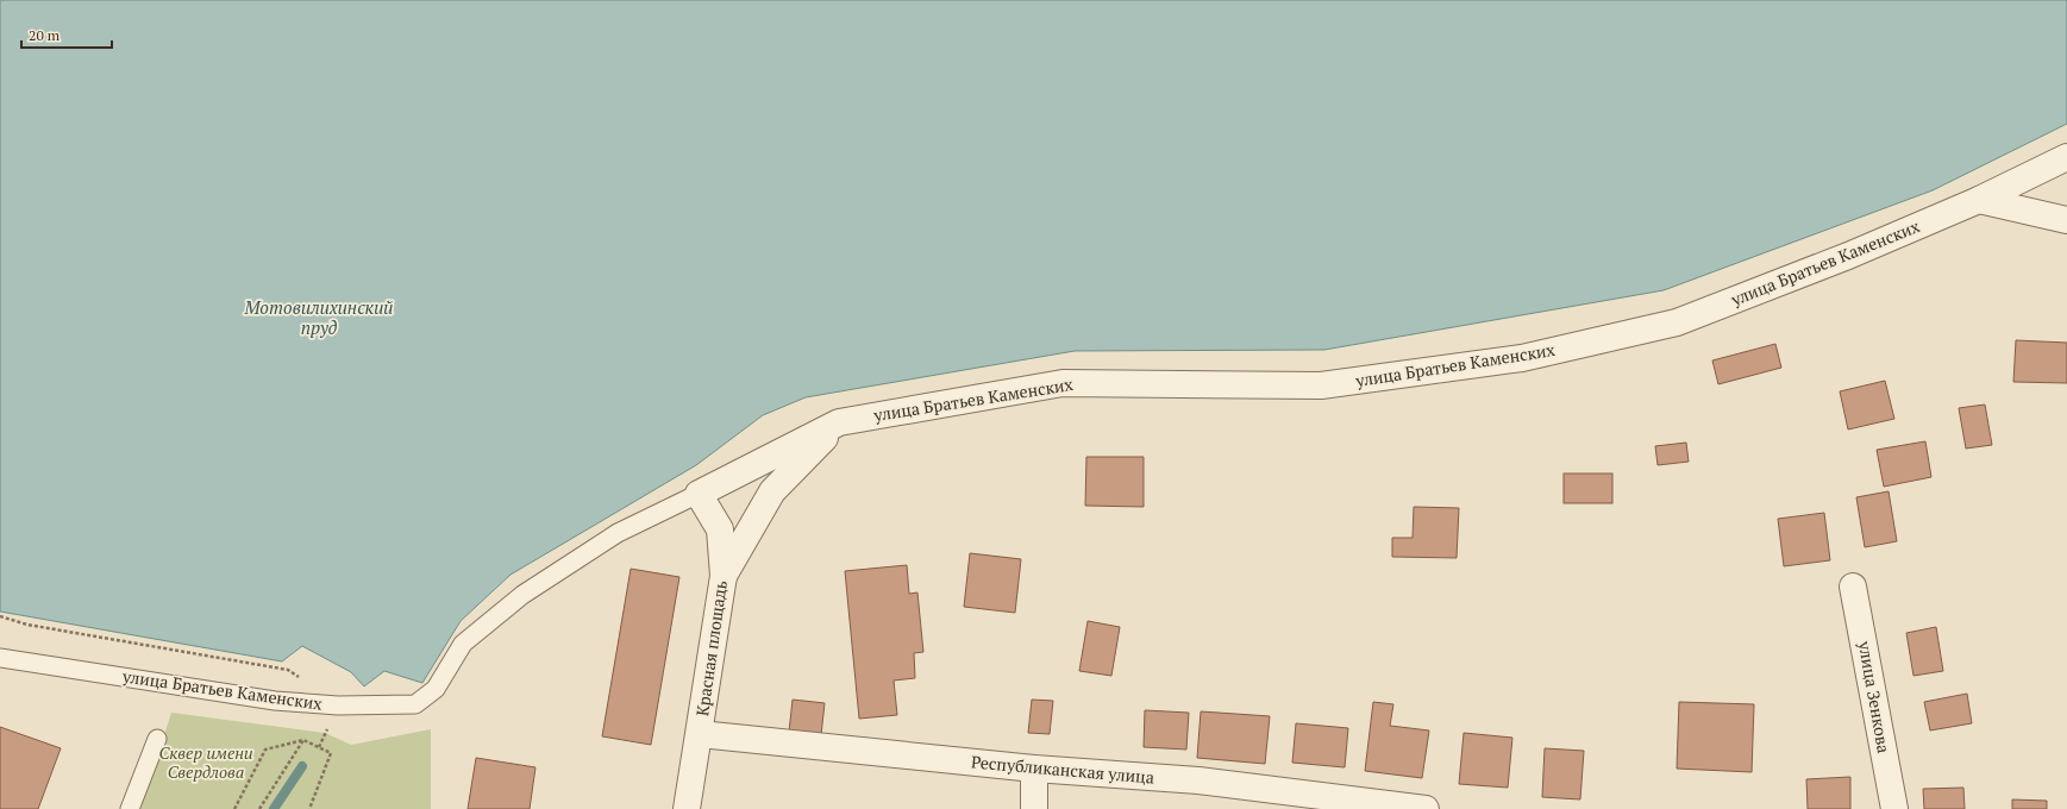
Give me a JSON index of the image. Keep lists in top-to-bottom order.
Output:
{
  "streets": {
    "street": [
      "улица Братьев Каменских",
      "Красная площадь",
      "улица Зенкова",
      "Республиканская улица"
    ]
  },
  "crossings": [
    ["улица Братьев Каменских", "Красная площадь"],
    ["Красная площадь", "Республиканская улица"]
  ],
  "water": ["Мотовилихинский пруд"],
  "parks": ["Сквер имени Свердлова"],
  "scale_bar": "20 m"
}
